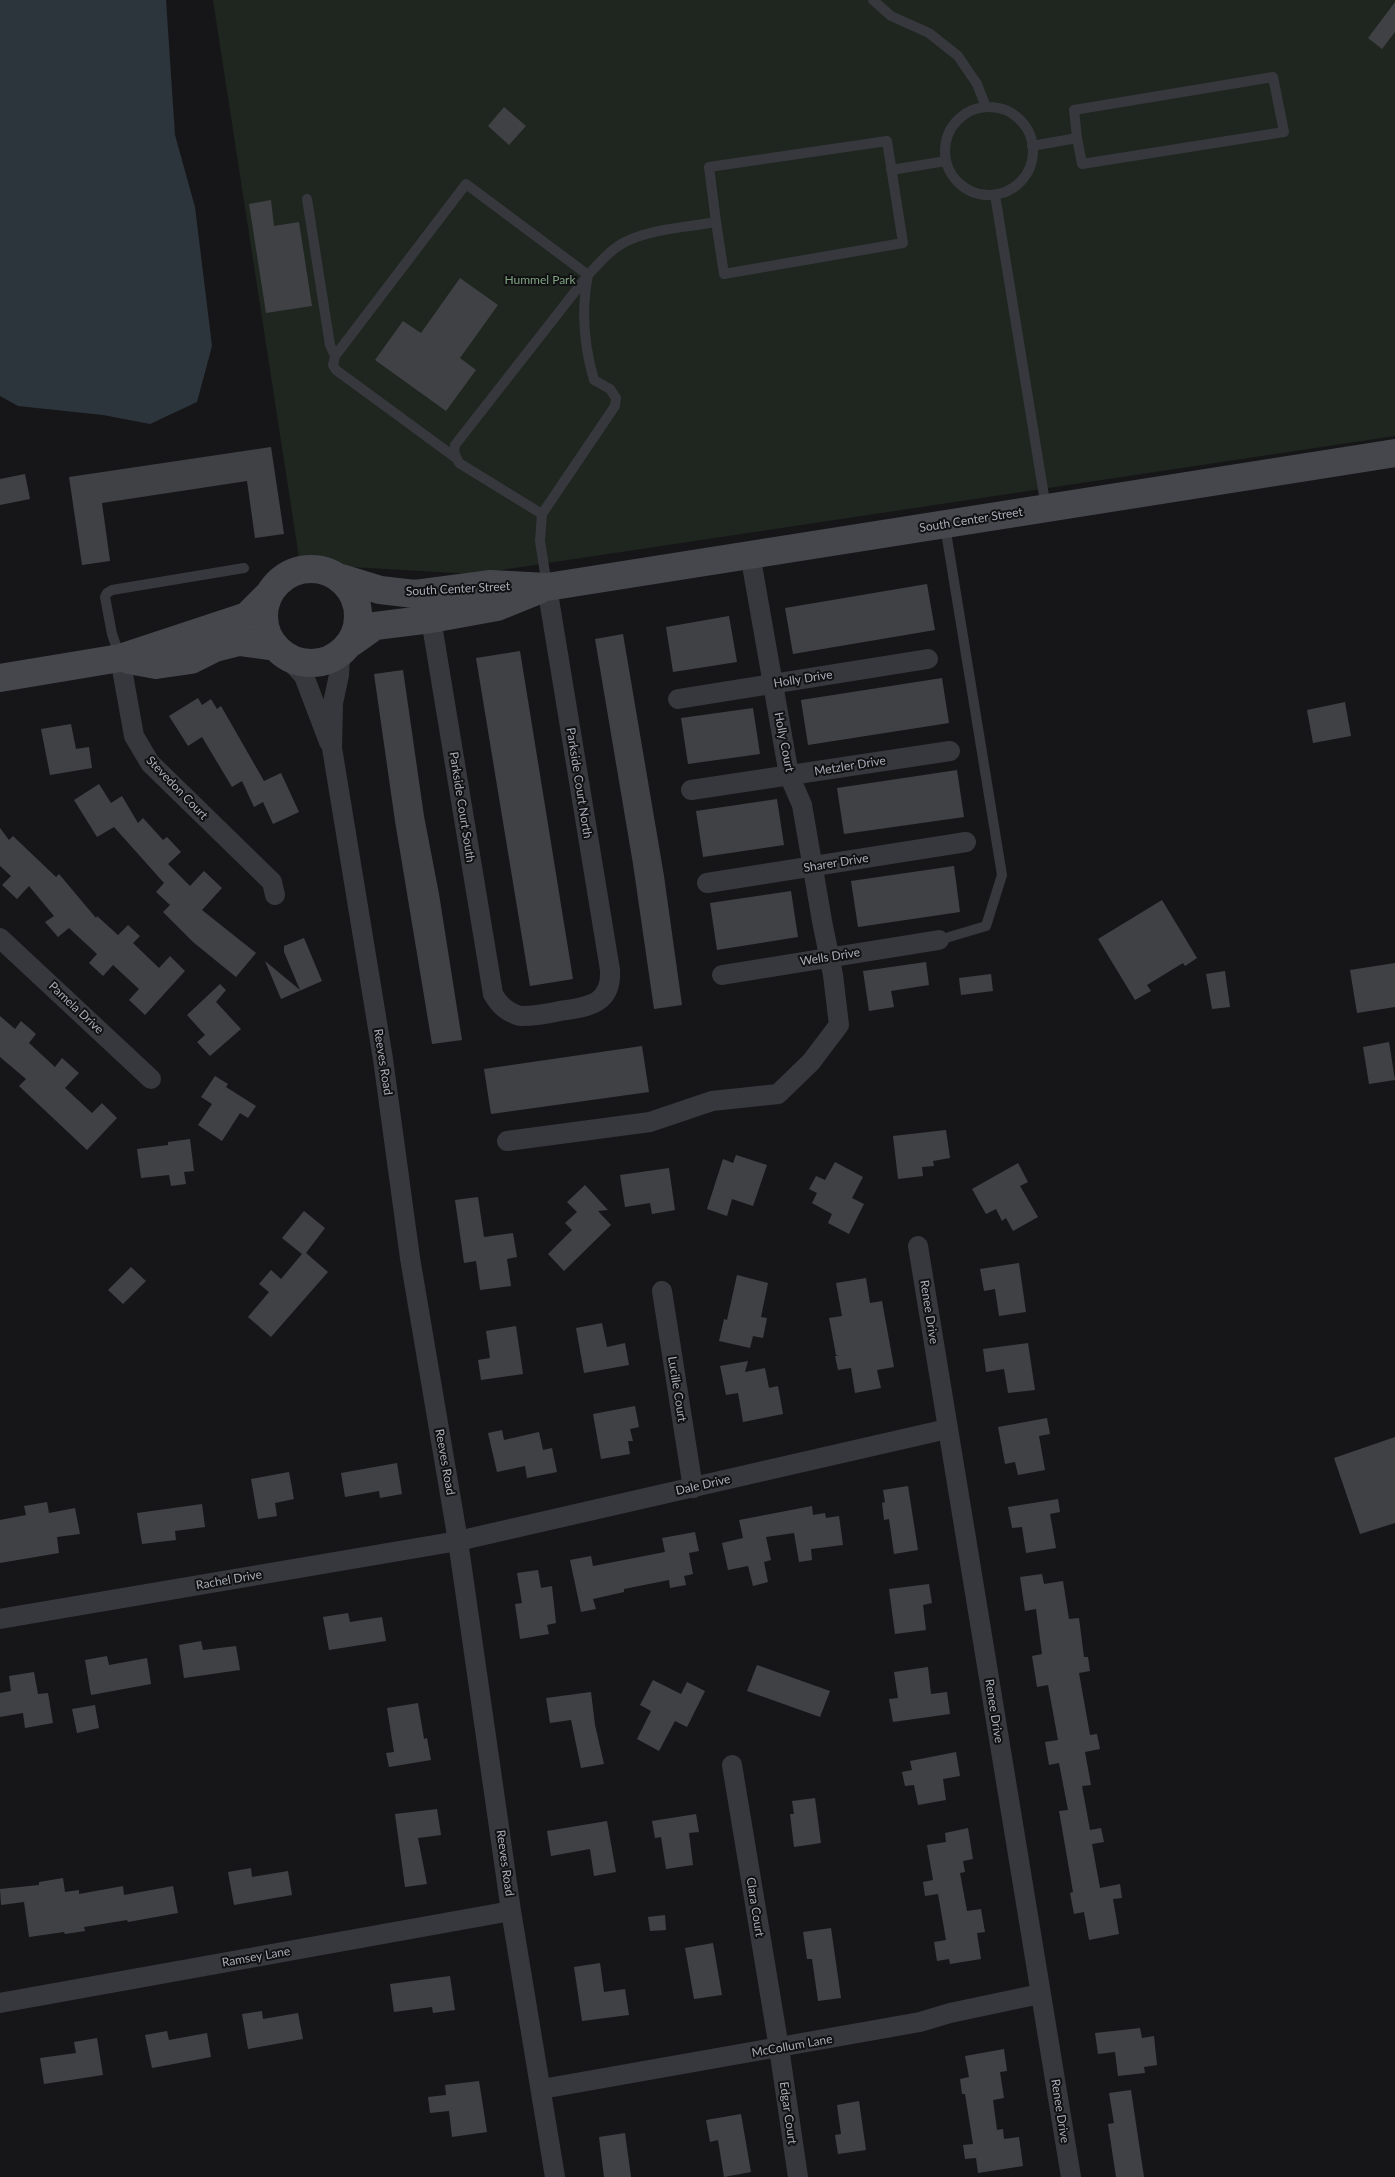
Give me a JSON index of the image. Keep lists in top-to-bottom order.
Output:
{
  "streets": {
    "main road": ["South Center Street"],
    "street": [
      "Holly Drive",
      "Holly Court",
      "Metzler Drive",
      "Parkside Court North",
      "Stevedon Court",
      "Parkside Court South",
      "Sharer Drive",
      "Wells Drive",
      "Pamela Drive",
      "Reeves Road",
      "Renee Drive",
      "Lucille Court",
      "Dale Drive",
      "Rachel Drive",
      "Clara Court",
      "Ramsey Lane",
      "McCollum Lane",
      "Edgar Court"
    ]
  },
  "crossings": [
    ["South Center Street", "Holly Court"],
    ["South Center Street", "Parkside Court North"],
    ["South Center Street", "Parkside Court South"],
    ["South Center Street", "Reeves Road"],
    ["Holly Drive", "Holly Court"],
    ["Holly Court", "Metzler Drive"],
    ["Holly Court", "Sharer Drive"],
    ["Holly Court", "Wells Drive"],
    ["Parkside Court North", "Parkside Court South"],
    ["Reeves Road", "Dale Drive"],
    ["Reeves Road", "Rachel Drive"],
    ["Reeves Road", "Ramsey Lane"],
    ["Reeves Road", "McCollum Lane"],
    ["Renee Drive", "Dale Drive"],
    ["Renee Drive", "McCollum Lane"],
    ["Lucille Court", "Dale Drive"],
    ["Dale Drive", "Rachel Drive"],
    ["Clara Court", "McCollum Lane"],
    ["Clara Court", "Edgar Court"],
    ["McCollum Lane", "Edgar Court"]
  ],
  "parks": ["Hummel Park"]
}
